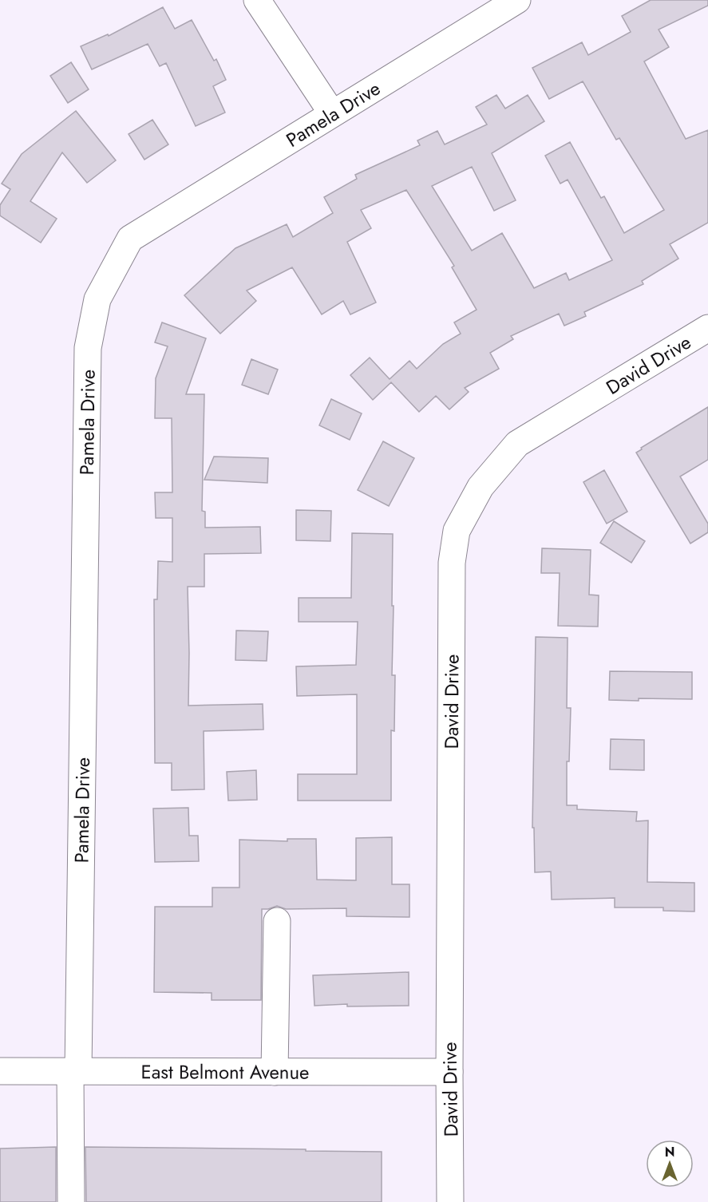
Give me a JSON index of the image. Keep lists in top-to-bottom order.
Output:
{
  "streets": {
    "street": ["Pamela Drive", "David Drive", "East Belmont Avenue"]
  },
  "crossings": [
    ["Pamela Drive", "East Belmont Avenue"],
    ["David Drive", "East Belmont Avenue"]
  ],
  "north": "top"
}
